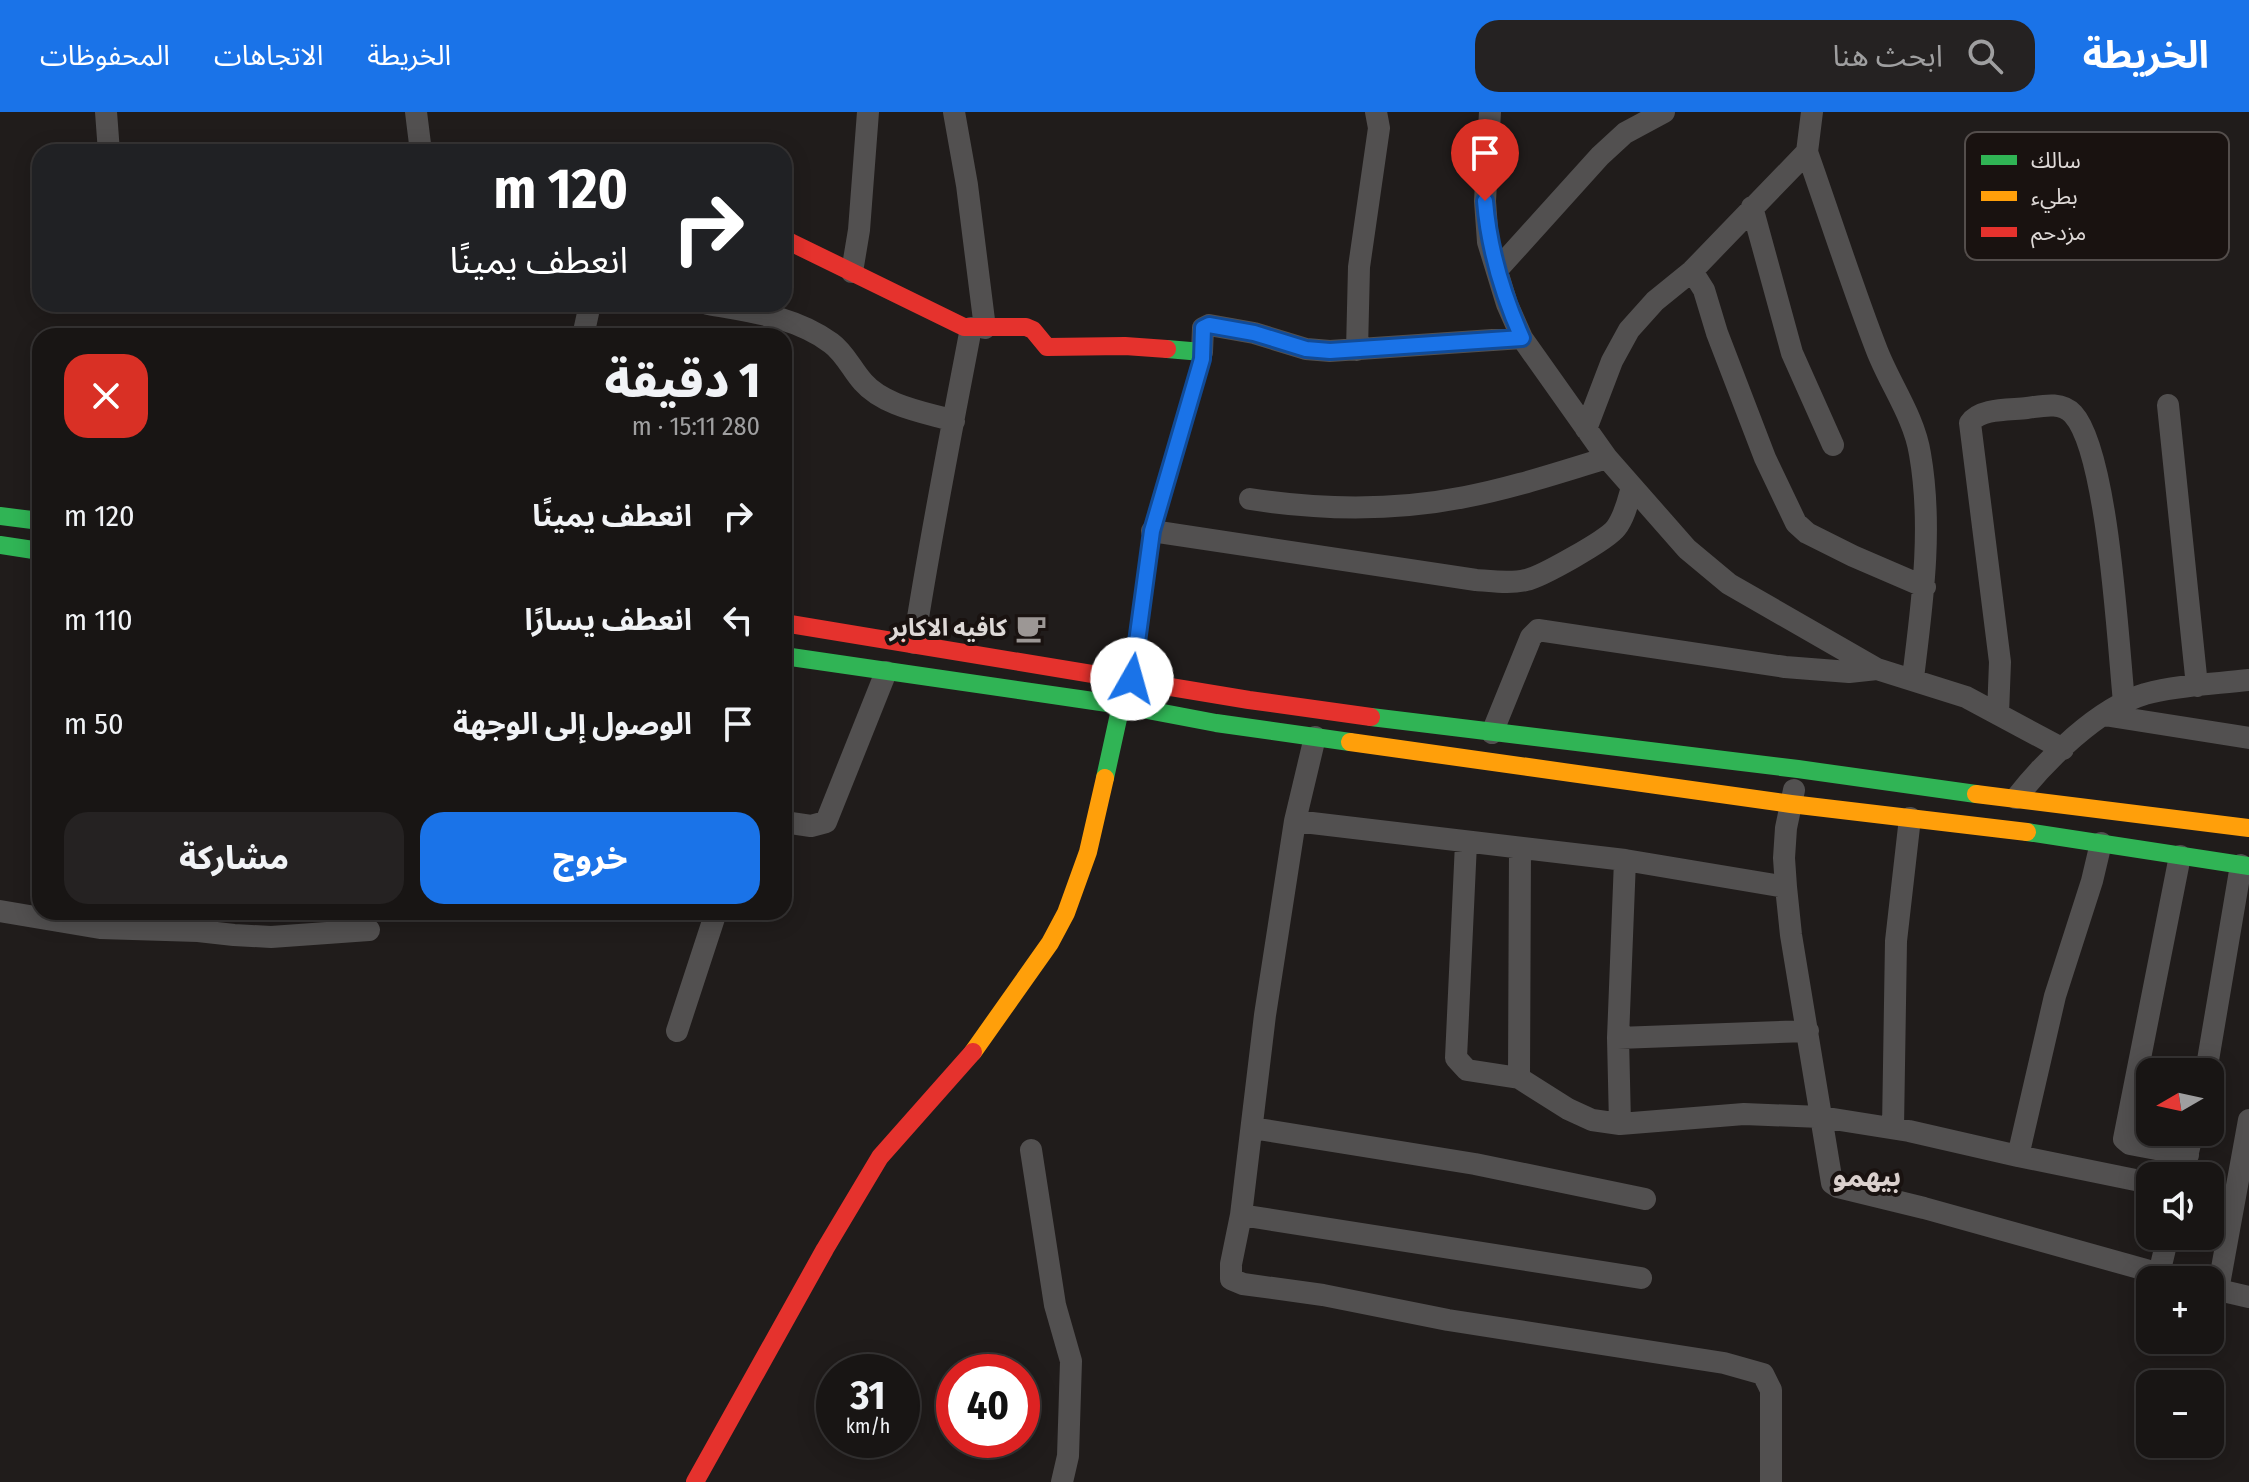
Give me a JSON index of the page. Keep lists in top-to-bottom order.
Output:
{
  "districts": ["بيهمو"],
  "places": {
    "cafe": ["كافيه الاكابر"]
  },
  "legend": ["سالك", "بطيء", "مزدحم"],
  "north": "left",
  "page": {
    "header": "الخريطة",
    "search": "ابحث هنا",
    "nav": ["الخريطة", "الاتجاهات", "المحفوظات"],
    "turn": ["120 m", "انعطف يمينًا"],
    "heading": ["1 دقيقة", "280 m · 15:11"],
    "list": [
      {
        "name": "انعطف يمينًا",
        "value": "120 m"
      },
      {
        "name": "انعطف يسارًا",
        "value": "110 m"
      },
      {
        "name": "الوصول إلى الوجهة",
        "value": "50 m"
      }
    ],
    "buttons": ["خروج", "مشاركة"],
    "map_buttons": ["+", "−"],
    "speed": "31 km/h",
    "limit": "40"
  }
}
